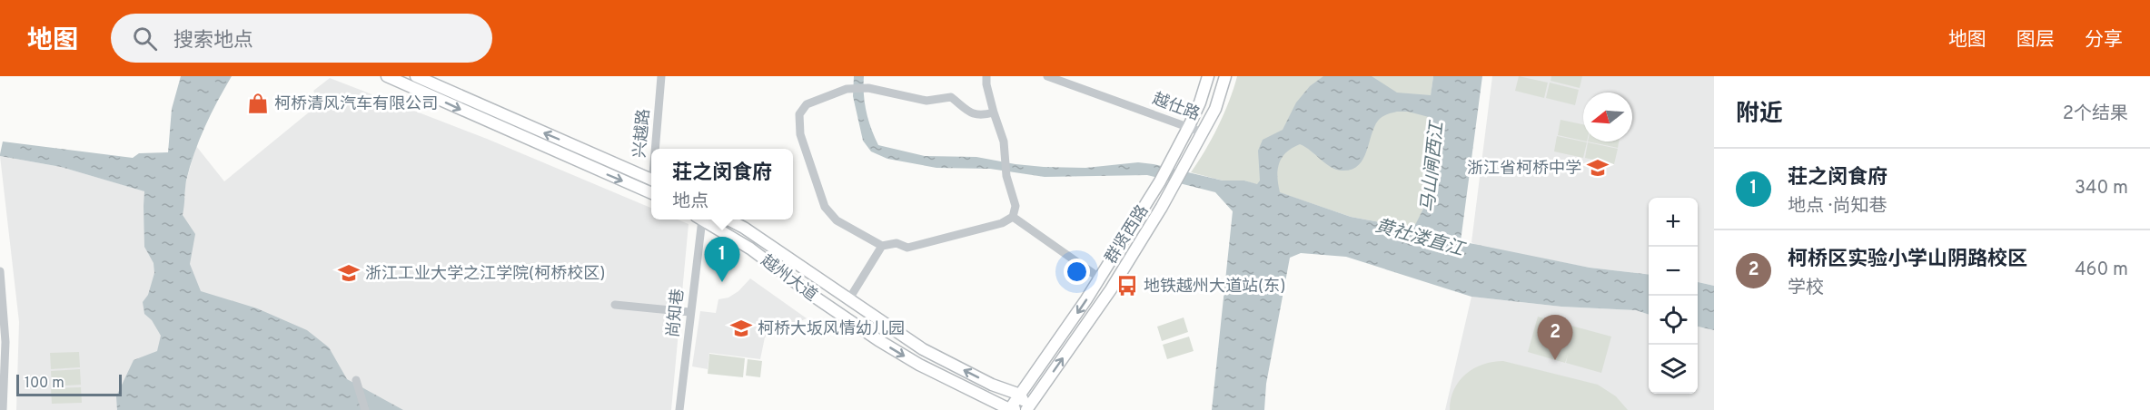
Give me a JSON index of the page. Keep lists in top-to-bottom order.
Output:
{
  "streets": {
    "main road": ["群贤西路", "越州大道"],
    "street": ["越仕路", "兴越路", "尚知巷"]
  },
  "crossings": [
    ["越仕路", "群贤西路"],
    ["群贤西路", "越州大道"]
  ],
  "water": ["马山闸西江", "黄社溇直江"],
  "places": {
    "shop": ["柯桥清风汽车有限公司"],
    "school or university": ["浙江省柯桥中学", "浙江工业大学之江学院(柯桥校区)", "柯桥大坂风情幼儿园"],
    "bus stop": ["地铁越州大道站(东)"]
  },
  "scale_bar": "100 m",
  "north": "left",
  "page": {
    "header": "地图",
    "search": "搜索地点",
    "nav": ["地图", "图层", "分享"],
    "heading": ["附近", "2个结果"],
    "list": [
      {
        "mark": "1",
        "name": "荘之闵食府",
        "note": "地点 · 尚知巷",
        "value": "340 m"
      },
      {
        "mark": "2",
        "name": "柯桥区实验小学山阴路校区",
        "note": "学校",
        "value": "460 m"
      }
    ],
    "popup": ["荘之闵食府", "地点"],
    "map_buttons": ["+", "−"],
    "pins": ["1", "2"],
    "scale": "100 m"
  }
}
